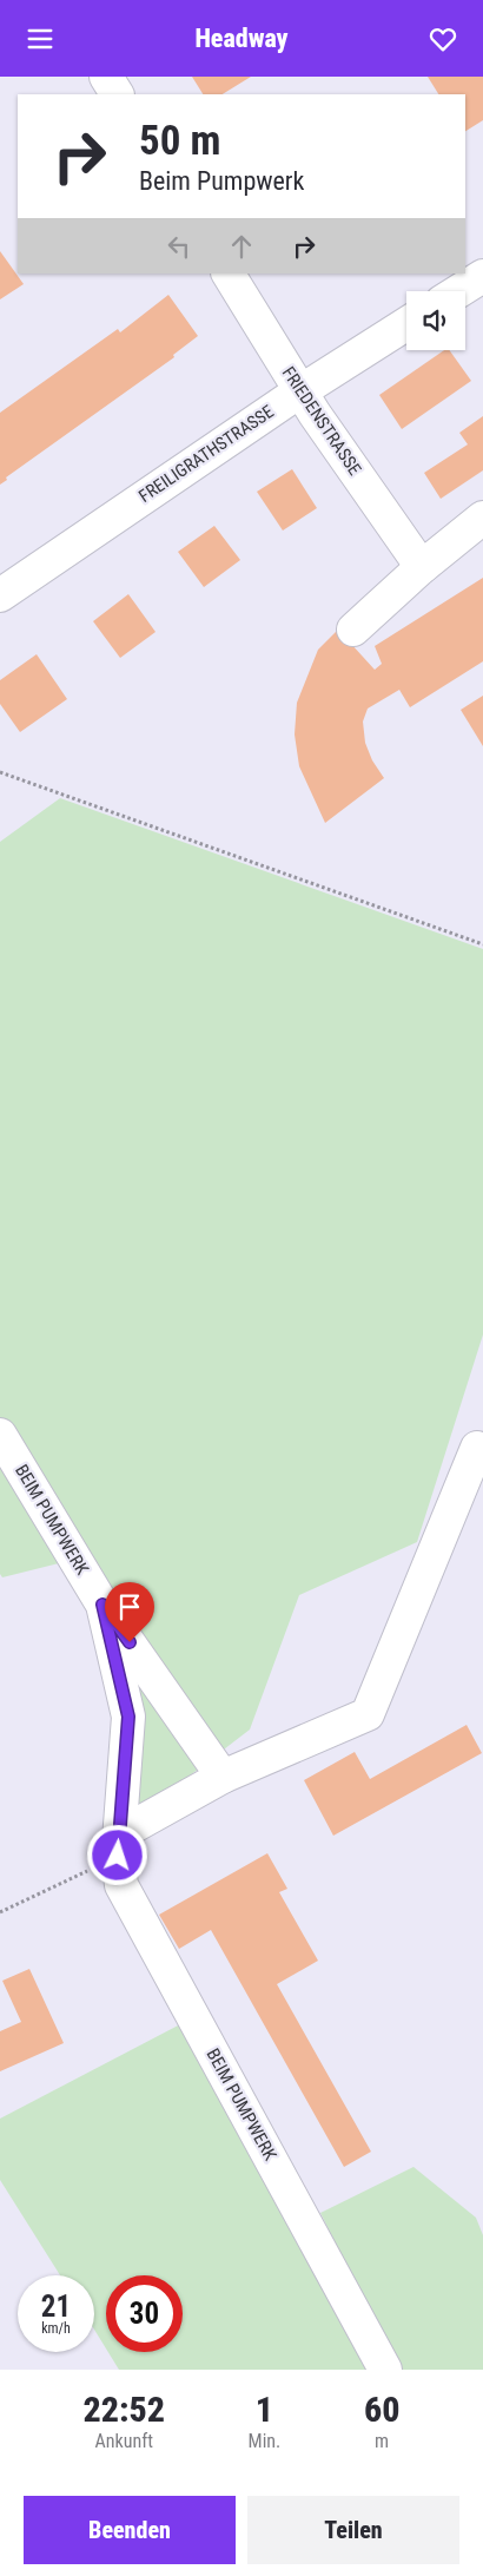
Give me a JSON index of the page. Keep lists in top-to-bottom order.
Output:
{
  "streets": {
    "street": ["FRIEDENSTRASSE", "FREILIGRATHSTRASSE", "BEIM PUMPWERK"]
  },
  "crossings": [
    ["FRIEDENSTRASSE", "FREILIGRATHSTRASSE"]
  ],
  "page": {
    "header": "Headway",
    "turn": ["50 m", "Beim Pumpwerk"],
    "speed": "21 km/h",
    "limit": "30",
    "eta": [
      "22:52",
      "Ankunft",
      "1",
      "Min.",
      "60",
      "m"
    ],
    "buttons": ["Beenden", "Teilen"]
  }
}
